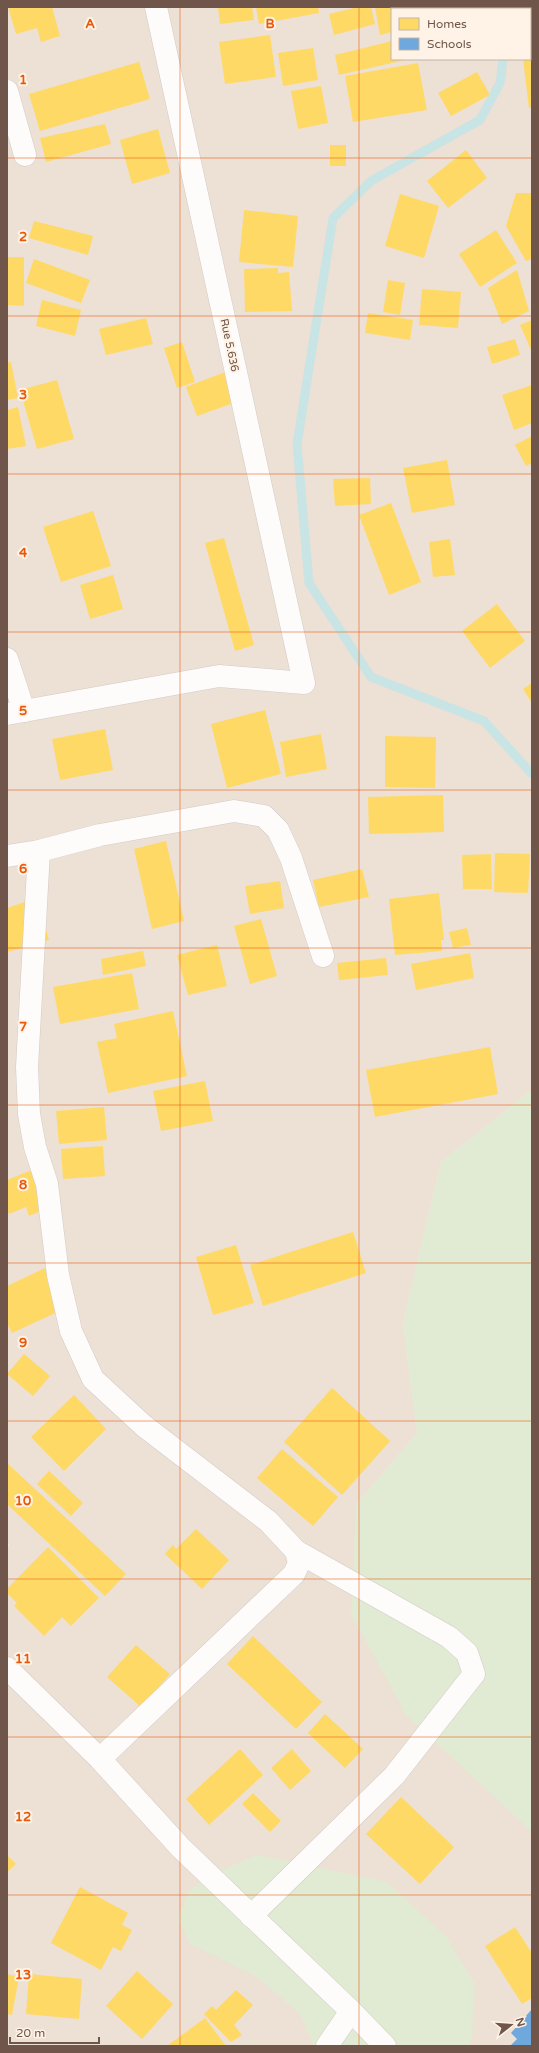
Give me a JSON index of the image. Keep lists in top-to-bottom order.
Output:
{
  "streets": {
    "street": ["Rue 5.636"]
  },
  "legend": ["Homes", "Schools"],
  "scale_bar": "20 m",
  "north": "right",
  "grid": {
    "columns": ["A", "B"],
    "rows": [
      "1",
      "2",
      "3",
      "4",
      "5",
      "6",
      "7",
      "8",
      "9",
      "10",
      "11",
      "12",
      "13"
    ]
  }
}
